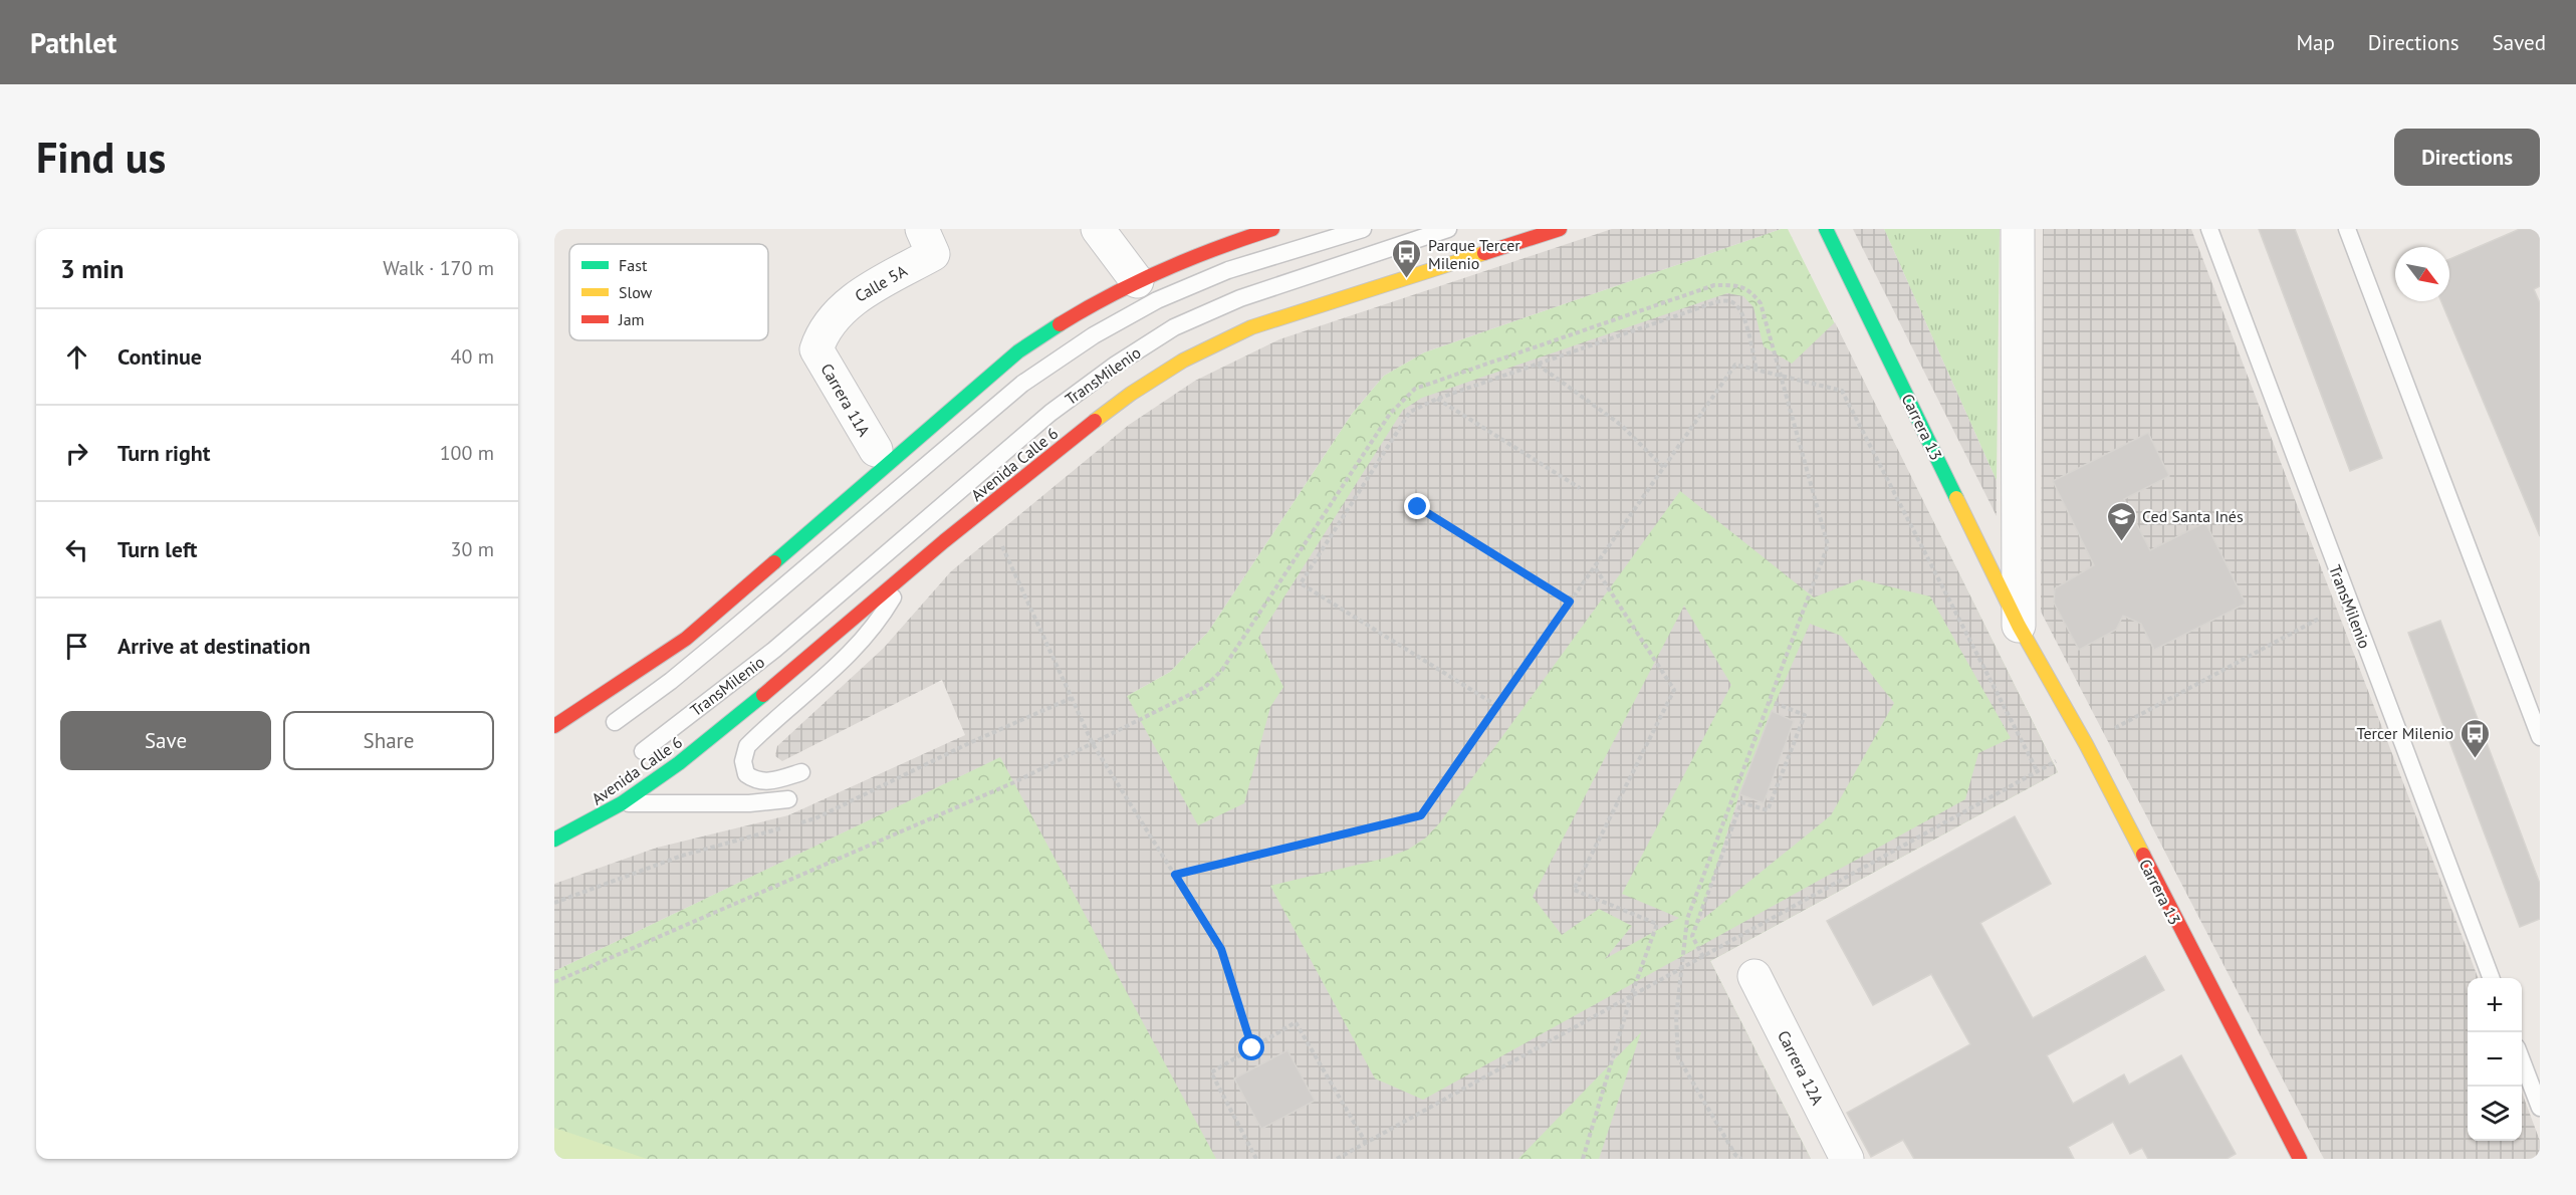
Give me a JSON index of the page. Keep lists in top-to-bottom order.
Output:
{
  "streets": {
    "main road": ["Carrera 13", "Avenida Calle 6"],
    "street": ["Calle 5A", "Carrera 11A", "Carrera 12A"],
    "lane": ["TransMilenio"]
  },
  "crossings": [
    ["Calle 5A", "Carrera 11A"]
  ],
  "places": {
    "bus stop": ["Parque Tercer Milenio", "Tercer Milenio"],
    "school or university": ["Ced Santa Inés"]
  },
  "legend": ["Fast", "Slow", "Jam"],
  "north": "bottom right",
  "page": {
    "header": "Pathlet",
    "nav": ["Map", "Directions", "Saved"],
    "buttons": [
      "Directions",
      ["Save", "Share"]
    ],
    "title": "Find us",
    "heading": ["3 min", "Walk · 170 m"],
    "list": [
      ["Continue", "40 m"],
      ["Turn right", "100 m"],
      ["Turn left", "30 m"],
      "Arrive at destination"
    ],
    "map_buttons": ["+", "−"]
  }
}
